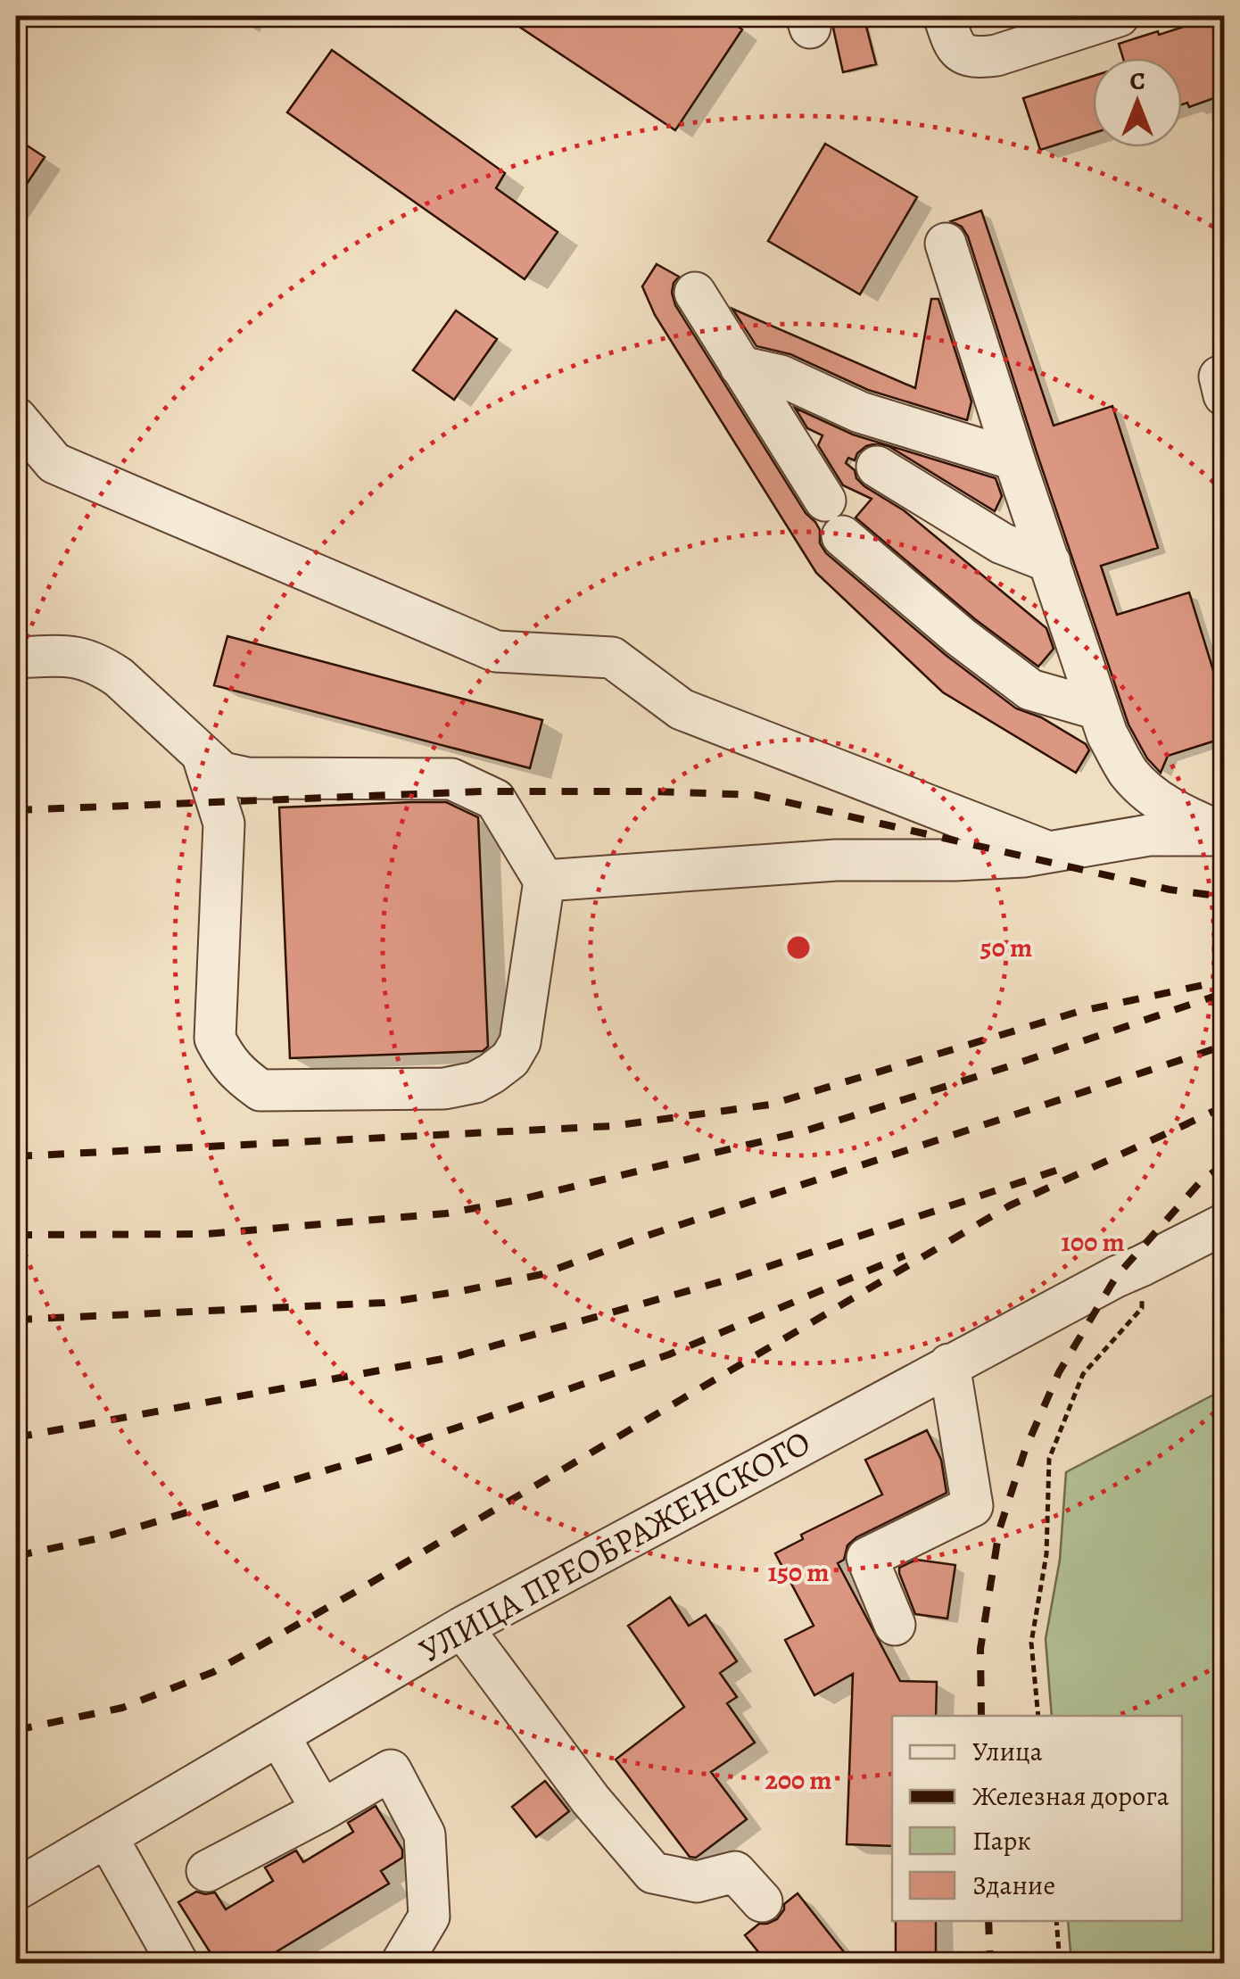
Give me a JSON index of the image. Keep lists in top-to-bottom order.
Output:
{
  "streets": {
    "street": ["УЛИЦА ПРЕОБРАЖЕНСКОГО"]
  },
  "legend": [
    "Улица",
    "Железная дорога",
    "Парк",
    "Здание"
  ],
  "north": "top",
  "rings": [
    "50 m",
    "100 m",
    "150 m",
    "200 m"
  ]
}
